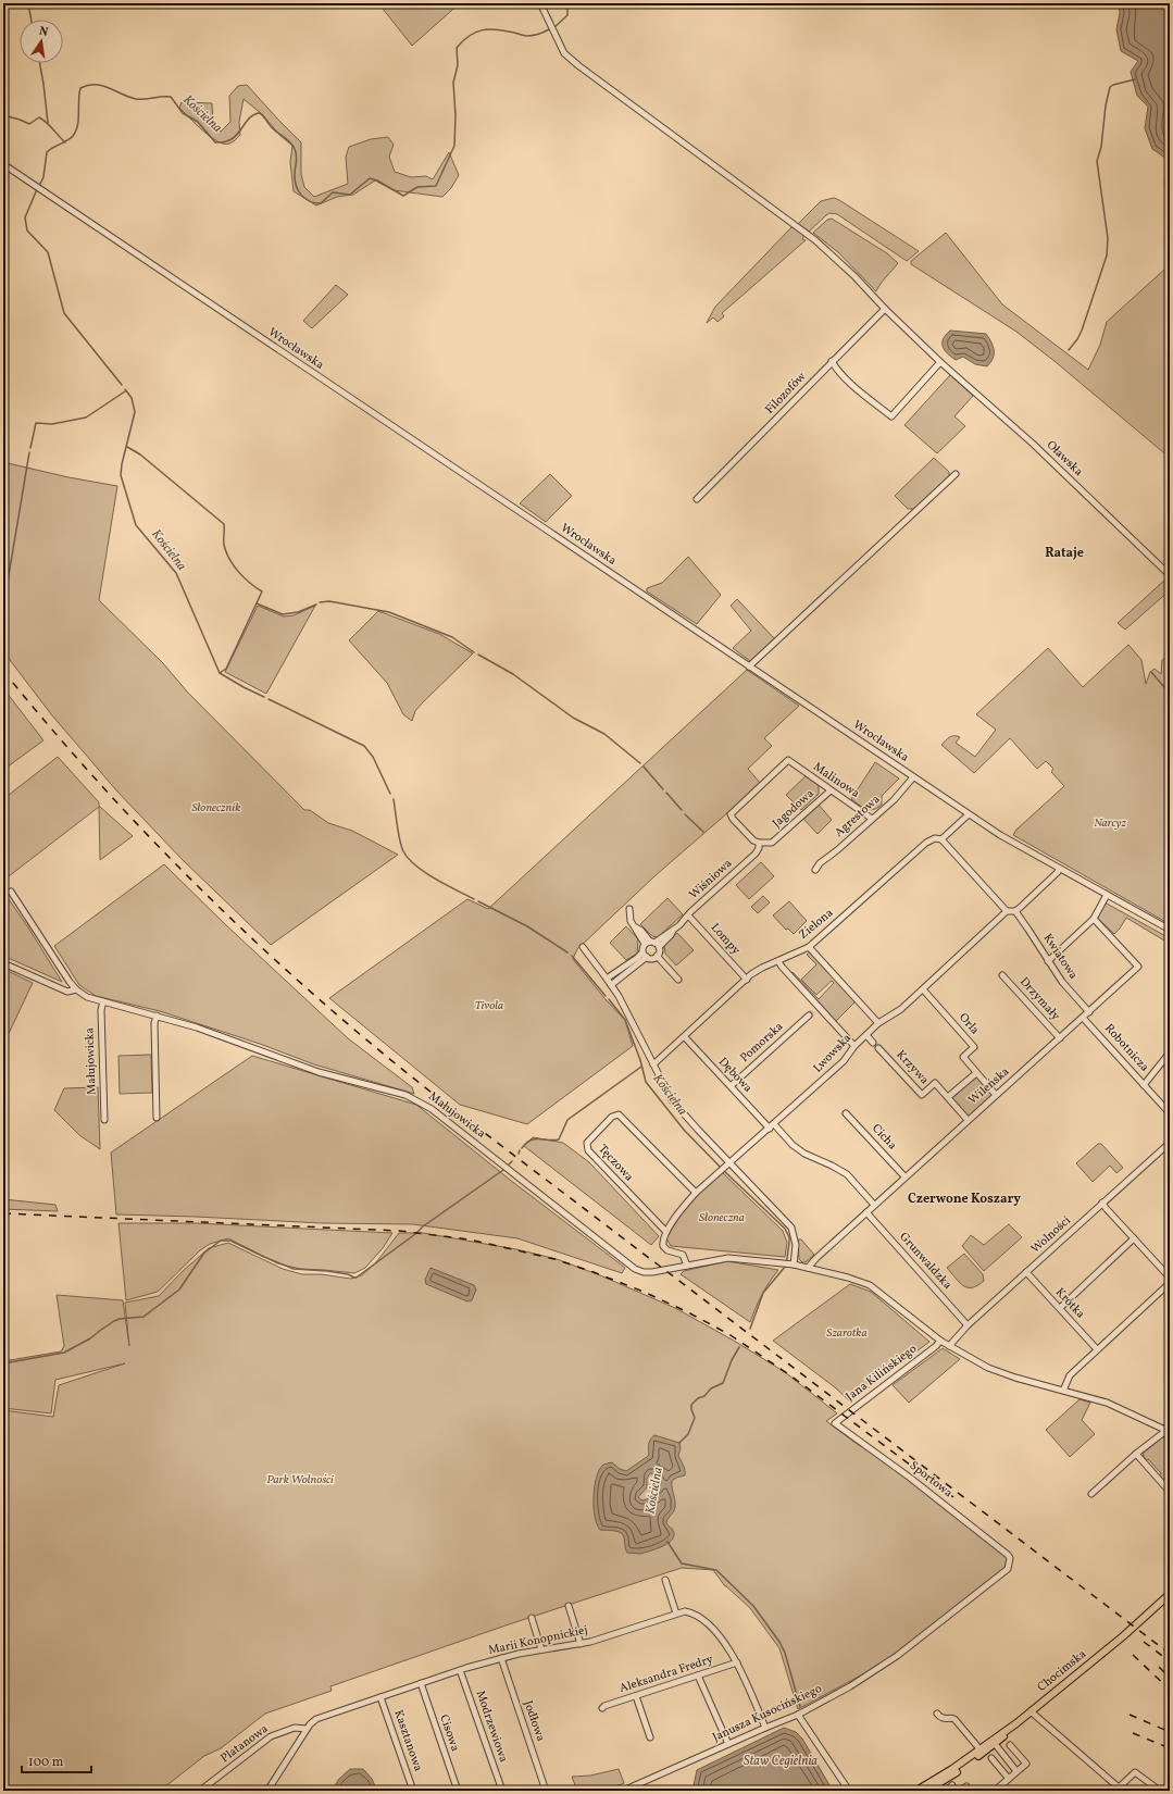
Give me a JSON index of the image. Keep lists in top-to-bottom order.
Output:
{
  "streets": {
    "main road": ["Chocimska"],
    "street": [
      "Wrocławska",
      "Filozofów",
      "Oławska",
      "Malinowa",
      "Jagodowa",
      "Agrestowa",
      "Wiśniowa",
      "Zielona",
      "Lompy",
      "Kwiatowa",
      "Drzymały",
      "Orla",
      "Pomorska",
      "Robotnicza",
      "Lwowska",
      "Małujowicka",
      "Krzywa",
      "Dębowa",
      "Wileńska",
      "Cicha",
      "Tęczowa",
      "Wolności",
      "Grunwaldzka",
      "Krótka",
      "Jana Kilińskiego",
      "Sportowa",
      "Marii Konopnickiej",
      "Aleksandra Fredry",
      "Janusza Kusocińskiego",
      "Jodłowa",
      "Modrzewiowa",
      "Cisowa",
      "Kasztanowa",
      "Platanowa"
    ]
  },
  "crossings": [
    ["Wrocławska", "Agrestowa"],
    ["Wrocławska", "Zielona"],
    ["Filozofów", "Oławska"],
    ["Malinowa", "Jagodowa"],
    ["Malinowa", "Agrestowa"],
    ["Malinowa", "Wiśniowa"],
    ["Jagodowa", "Wiśniowa"],
    ["Wiśniowa", "Lompy"],
    ["Zielona", "Lompy"],
    ["Zielona", "Dębowa"],
    ["Kwiatowa", "Wileńska"],
    ["Drzymały", "Wileńska"],
    ["Orla", "Lwowska"],
    ["Pomorska", "Dębowa"],
    ["Robotnicza", "Wileńska"],
    ["Lwowska", "Dębowa"],
    ["Lwowska", "Tęczowa"],
    ["Małujowicka", "Wileńska"],
    ["Małujowicka", "Wolności"],
    ["Małujowicka", "Jana Kilińskiego"],
    ["Dębowa", "Wileńska"],
    ["Wileńska", "Cicha"],
    ["Wileńska", "Grunwaldzka"],
    ["Wolności", "Grunwaldzka"],
    ["Wolności", "Krótka"],
    ["Jana Kilińskiego", "Sportowa"],
    ["Sportowa", "Janusza Kusocińskiego"],
    ["Marii Konopnickiej", "Aleksandra Fredry"],
    ["Marii Konopnickiej", "Janusza Kusocińskiego"],
    ["Marii Konopnickiej", "Jodłowa"],
    ["Marii Konopnickiej", "Modrzewiowa"],
    ["Marii Konopnickiej", "Cisowa"],
    ["Marii Konopnickiej", "Kasztanowa"],
    ["Marii Konopnickiej", "Platanowa"]
  ],
  "districts": ["Rataje", "Czerwone Koszary"],
  "water": ["Kościelna", "Staw Cegielnia"],
  "parks": [
    "Słonecznik",
    "Narcyz",
    "Tivola",
    "Słoneczna",
    "Szarotka",
    "Park Wolności"
  ],
  "scale_bar": "100 m",
  "north": "top"
}
